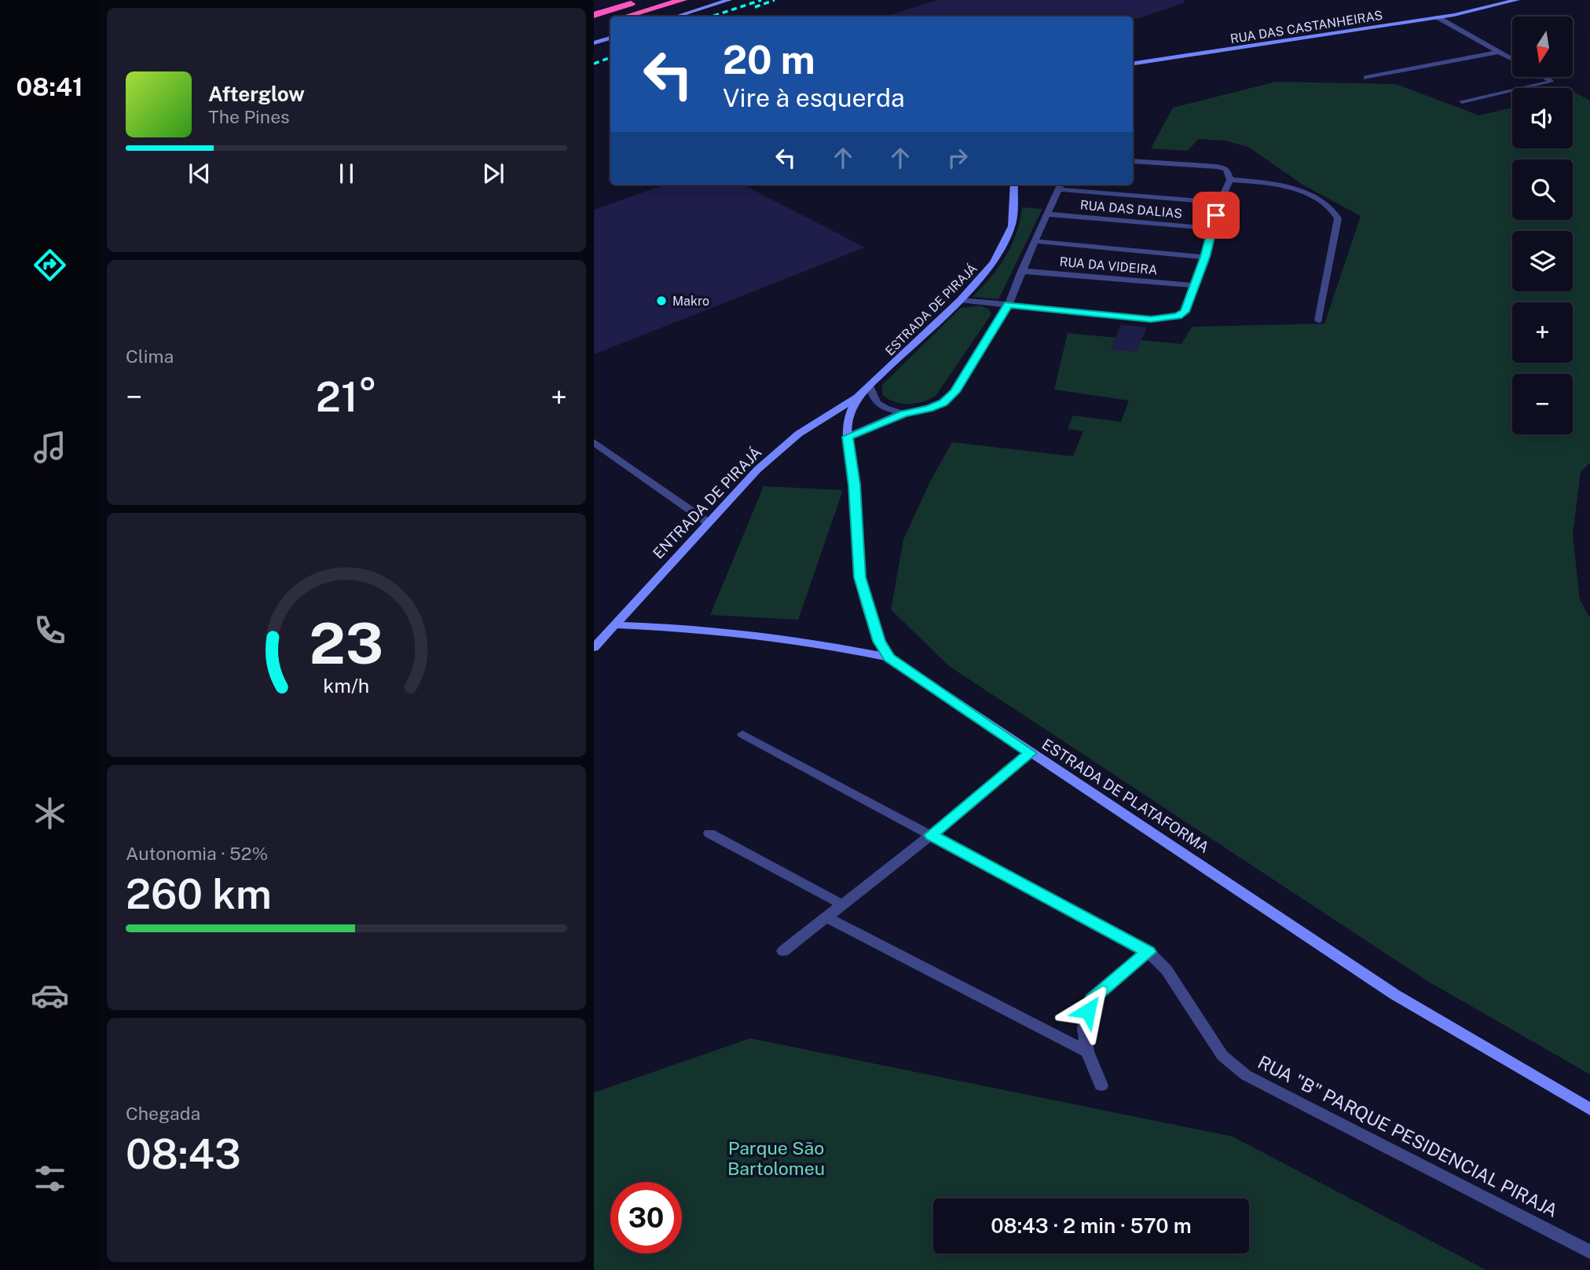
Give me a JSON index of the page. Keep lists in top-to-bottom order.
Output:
{
  "streets": {
    "main road": [
      "RUA DAS CASTANHEIRAS",
      "ESTRADA DE PIRAJÁ",
      "ENTRADA DE PIRAJÁ",
      "ESTRADA DE PLATAFORMA"
    ],
    "street": ["RUA DAS DALIAS", "RUA DA VIDEIRA", "RUA \"B\" PARQUE PESIDENCIAL PIRAJA"]
  },
  "crossings": [
    ["ESTRADA DE PIRAJÁ", "ESTRADA DE PLATAFORMA"],
    ["ENTRADA DE PIRAJÁ", "ESTRADA DE PLATAFORMA"]
  ],
  "parks": ["Parque São Bartolomeu"],
  "places": ["Makro"],
  "north": "bottom",
  "page": {
    "tabs": "08:41",
    "map_buttons": ["+", "−"],
    "turn": ["20 m", "Vire à esquerda"],
    "song": ["Afterglow", "The Pines"],
    "tile": [
      "Clima",
      ["Autonomia · 52%", "260 km"],
      ["Chegada", "08:43"]
    ],
    "heat": ["−", "21°", "+"],
    "limit": "30",
    "trip": "08:43 · 2 min · 570 m",
    "gauge": ["23", "km/h"]
  }
}
